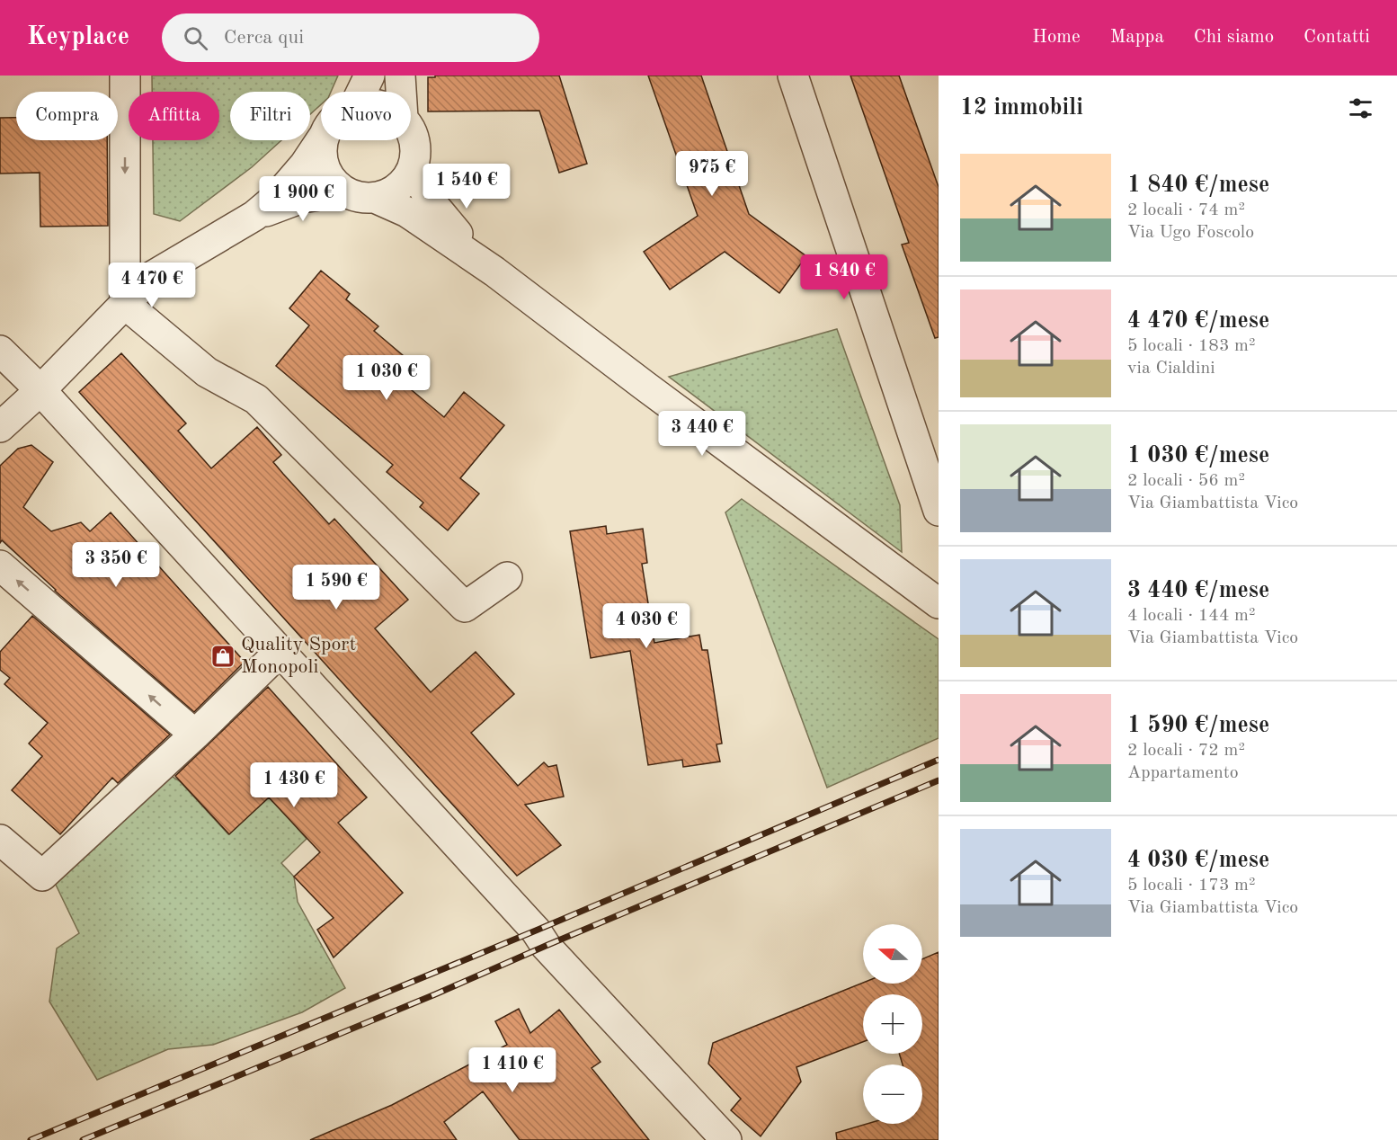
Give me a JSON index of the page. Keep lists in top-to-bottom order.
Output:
{
  "places": {
    "shop": ["Quality Sport Monopoli"]
  },
  "north": "left",
  "page": {
    "header": "Keyplace",
    "search": "Cerca qui",
    "nav": [
      "Home",
      "Mappa",
      "Chi siamo",
      "Contatti"
    ],
    "heading": "12 immobili",
    "chip": [
      "Compra",
      "Affitta",
      "Filtri",
      "Nuovo"
    ],
    "list": [
      {
        "name": "1 840 €/mese",
        "note": "2 locali · 74 m² · Via Ugo Foscolo"
      },
      {
        "name": "4 470 €/mese",
        "note": "5 locali · 183 m² · via Cialdini"
      },
      {
        "name": "1 030 €/mese",
        "note": "2 locali · 56 m² · Via Giambattista Vico"
      },
      {
        "name": "3 440 €/mese",
        "note": "4 locali · 144 m² · Via Giambattista Vico"
      },
      {
        "name": "1 590 €/mese",
        "note": "2 locali · 72 m² · Appartamento"
      },
      {
        "name": "4 030 €/mese",
        "note": "5 locali · 173 m² · Via Giambattista Vico"
      }
    ],
    "price": [
      "975 €",
      "1 540 €",
      "1 900 €",
      "1 840 €",
      "4 470 €",
      "1 030 €",
      "3 440 €",
      "3 350 €",
      "1 590 €",
      "4 030 €",
      "1 430 €",
      "1 410 €"
    ],
    "map_buttons": ["+", "−"]
  }
}
